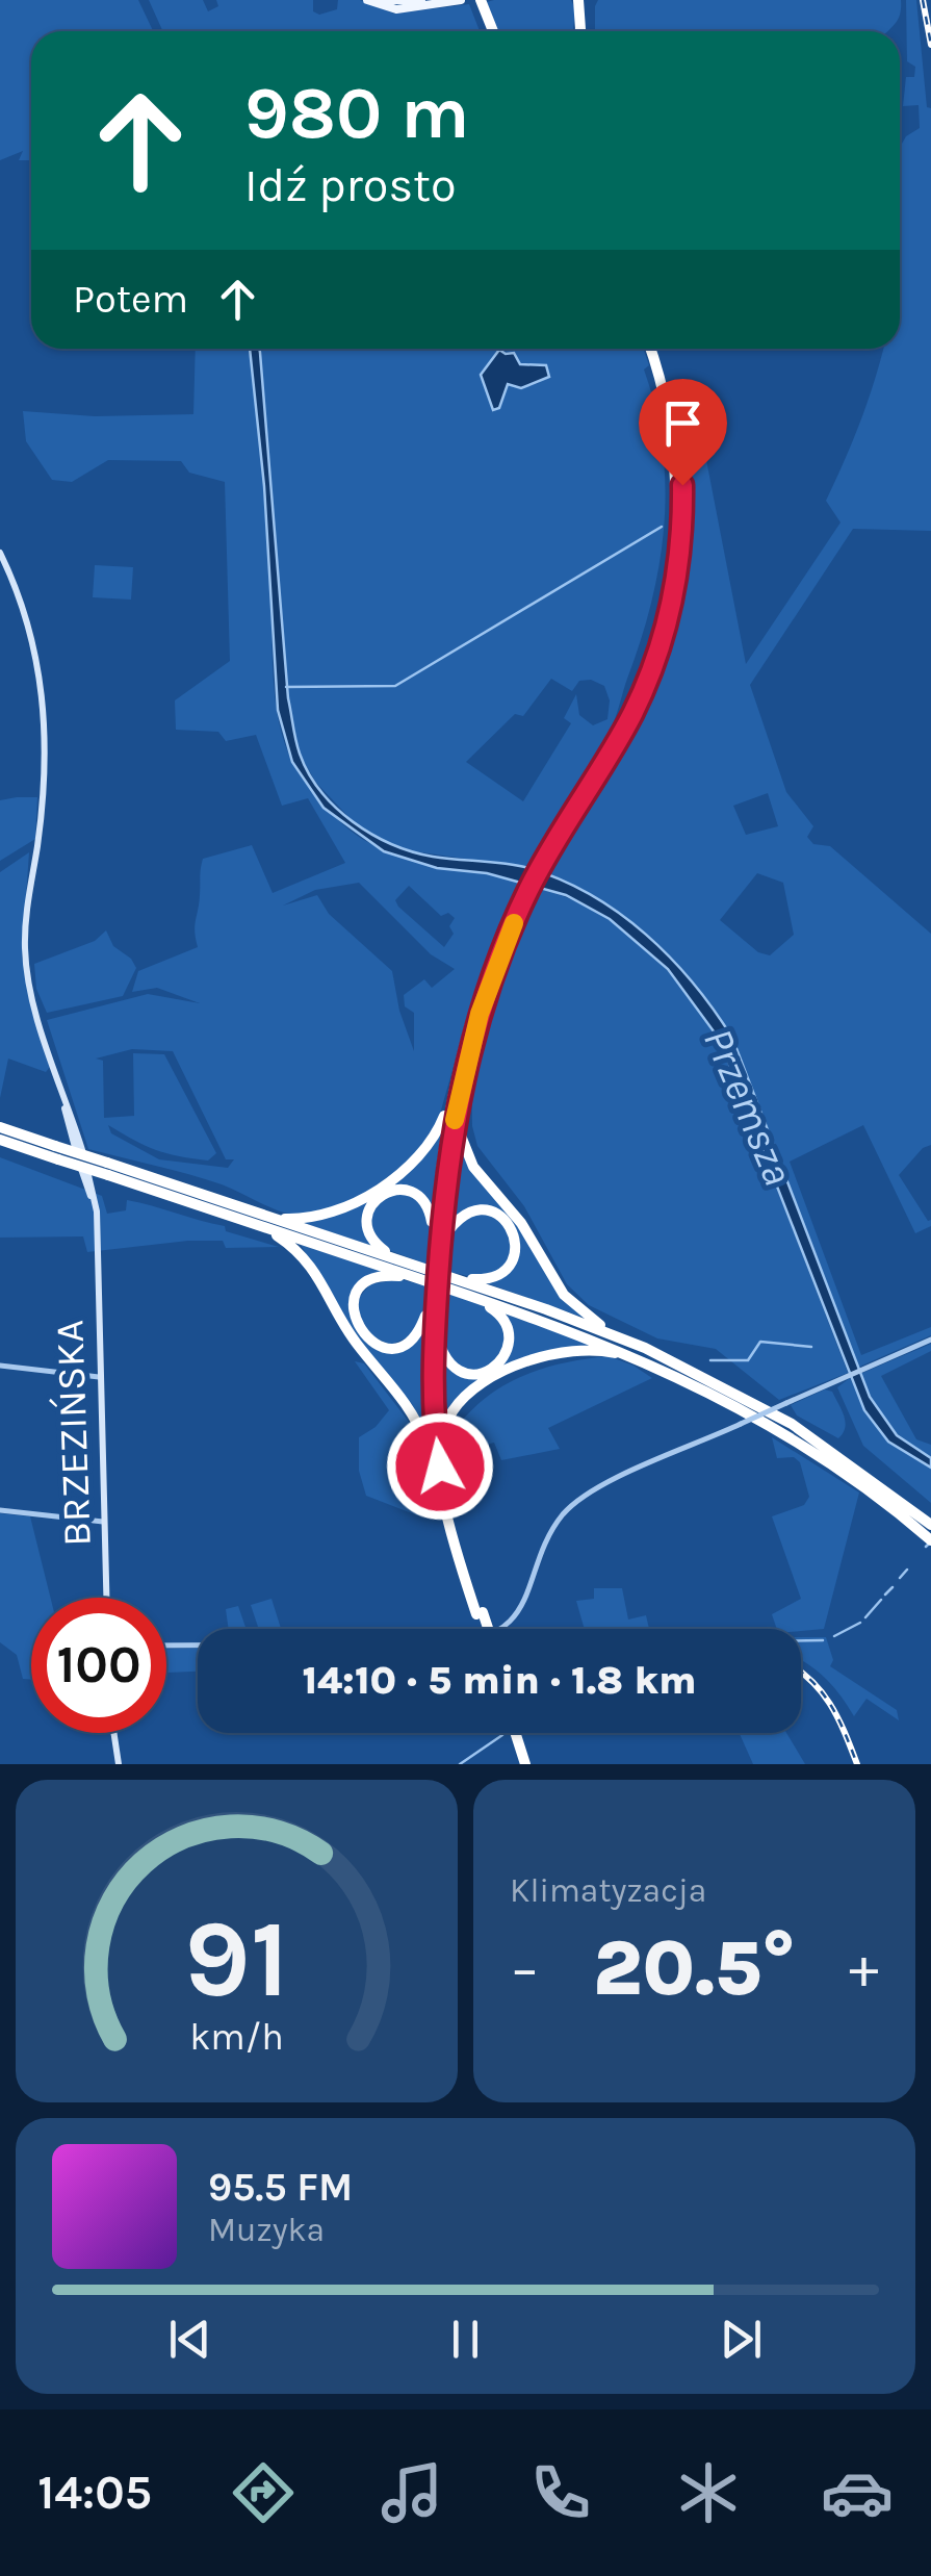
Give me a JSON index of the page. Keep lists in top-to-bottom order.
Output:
{
  "streets": {
    "main road": ["BRZEZIŃSKA"]
  },
  "water": ["Przemsza"],
  "page": {
    "turn": ["980 m", "Idź prosto"],
    "then": "Potem",
    "limit": "100",
    "trip": "14:10 · 5 min · 1.8 km",
    "tile": "Klimatyzacja",
    "heat": ["−", "20.5°", "+"],
    "song": ["95.5 FM", "Muzyka"],
    "tabs": "14:05",
    "gauge": ["91", "km/h"]
  }
}
